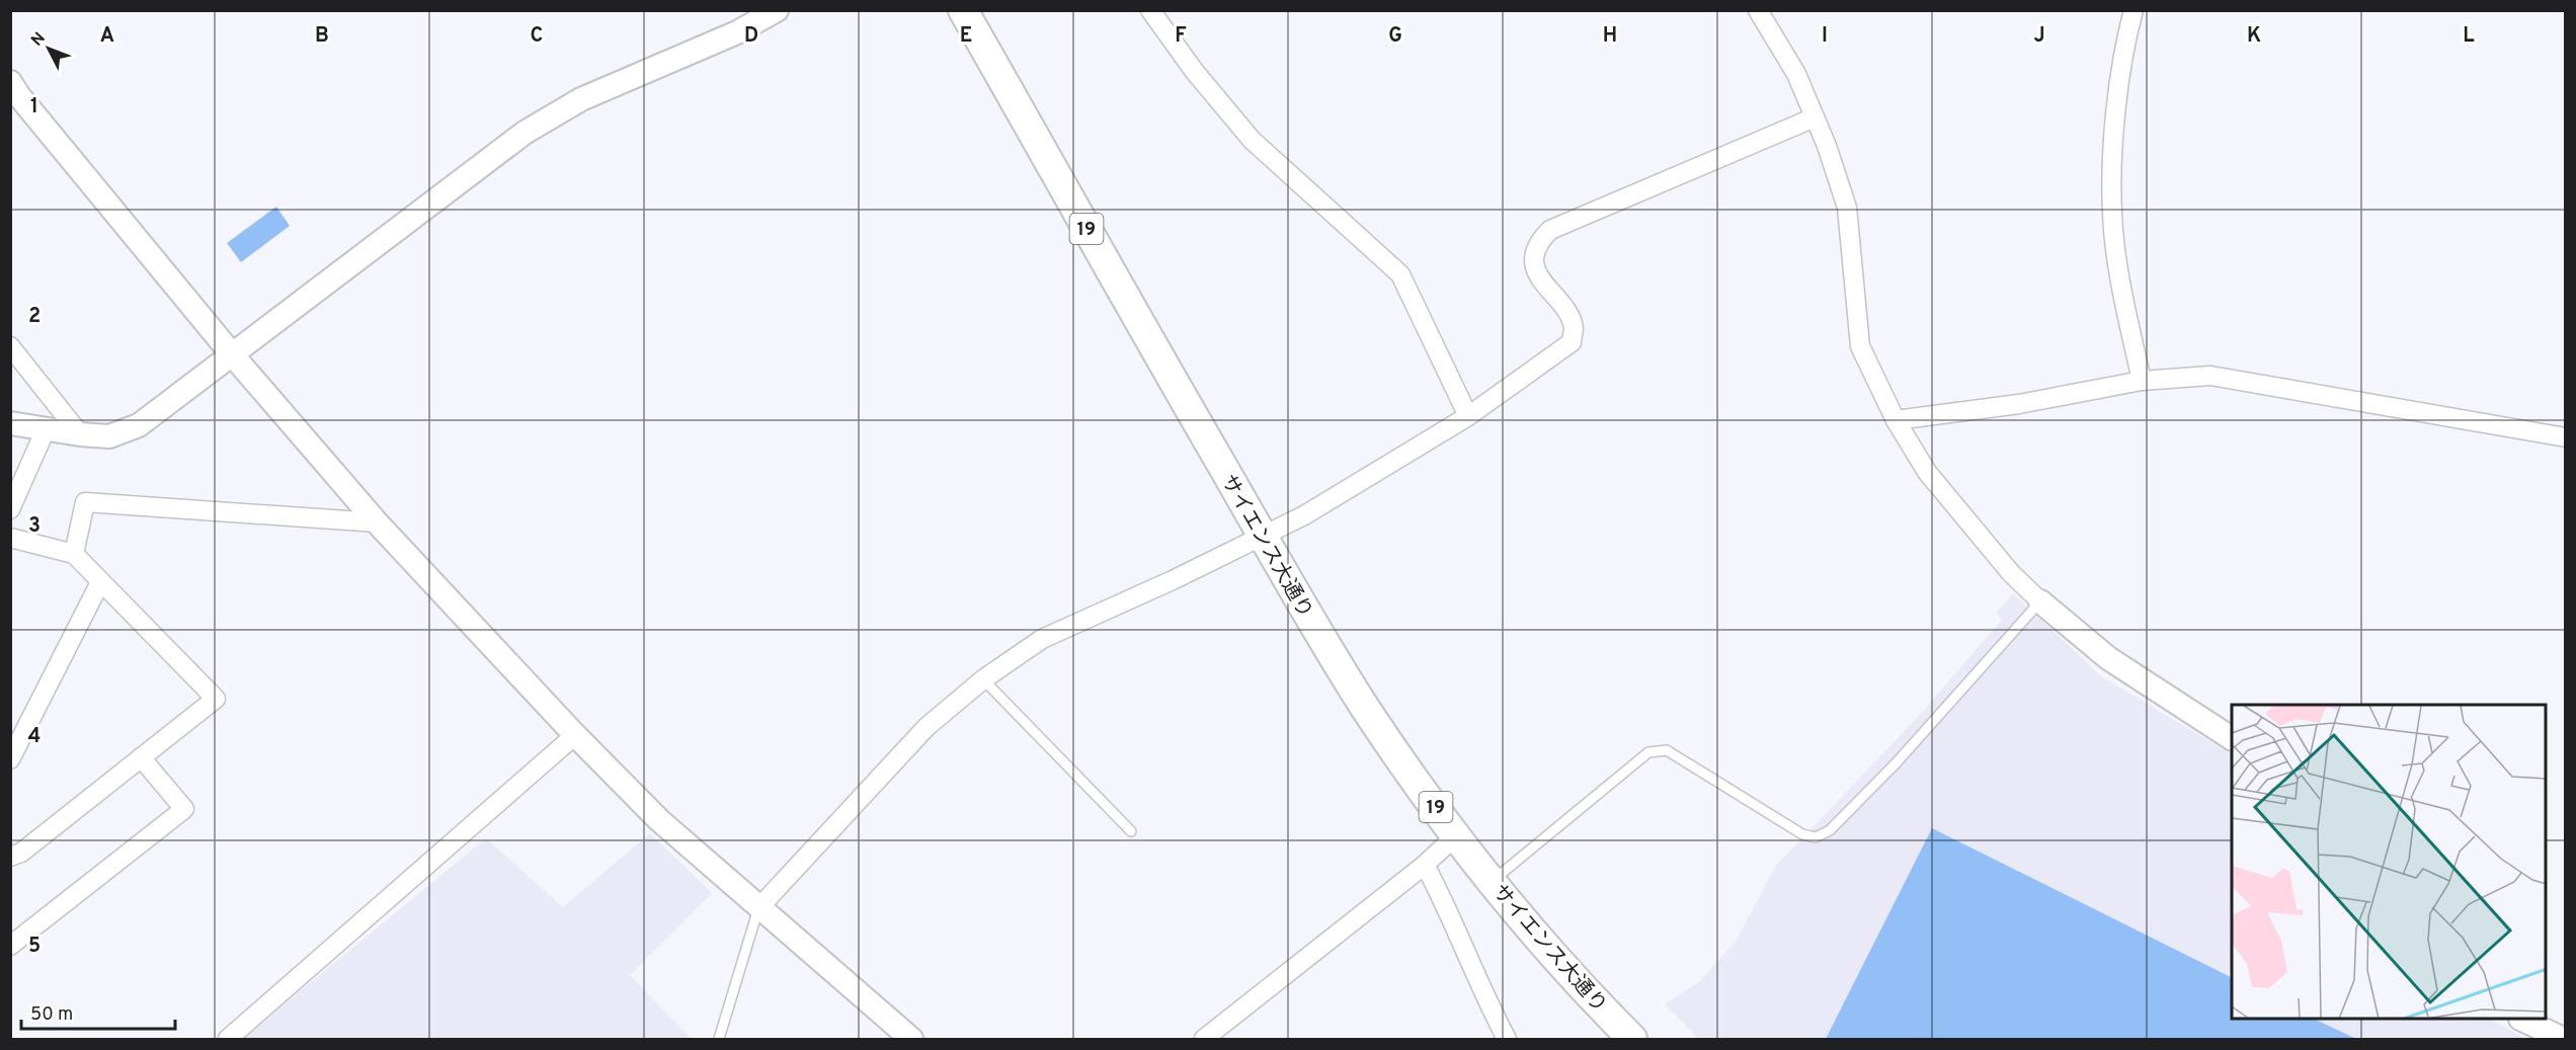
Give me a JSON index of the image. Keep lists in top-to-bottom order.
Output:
{
  "streets": {
    "main road": ["19", "サイエンス大通り"]
  },
  "scale_bar": "50 m",
  "north": "top left",
  "grid": {
    "columns": [
      "A",
      "B",
      "C",
      "D",
      "E",
      "F",
      "G",
      "H",
      "I",
      "J",
      "K",
      "L"
    ],
    "rows": [
      "1",
      "2",
      "3",
      "4",
      "5"
    ]
  }
}
